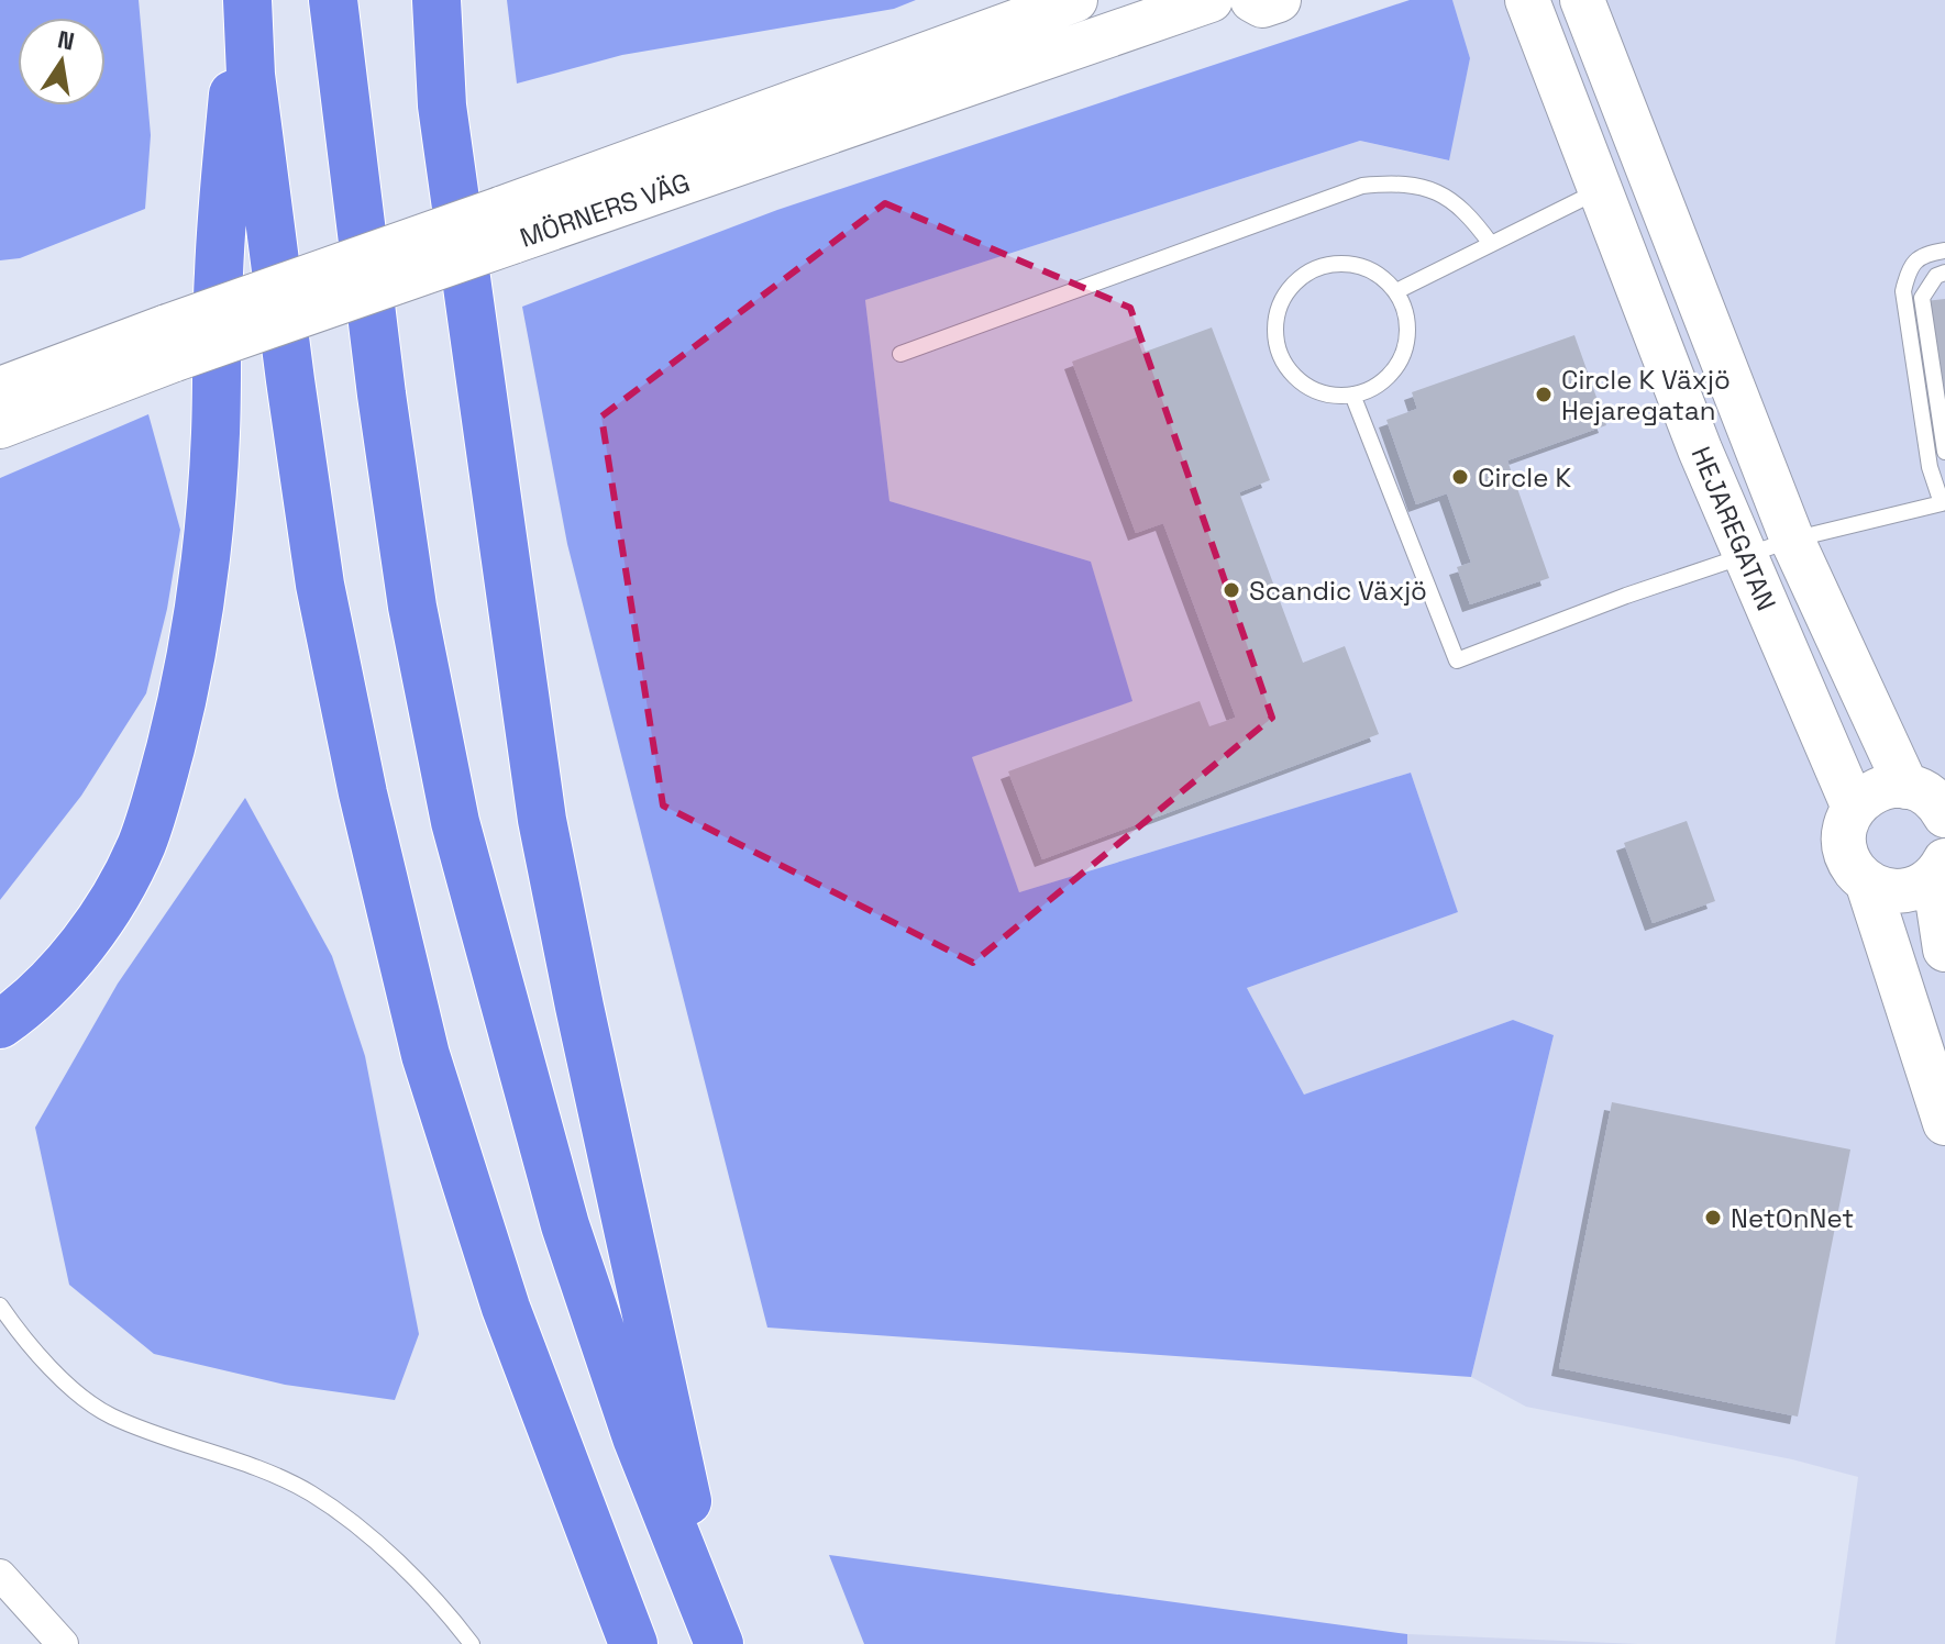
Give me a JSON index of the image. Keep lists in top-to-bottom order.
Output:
{
  "streets": {
    "street": ["MÖRNERS VÄG", "HEJAREGATAN"]
  },
  "places": [
    "Circle K Växjö Hejaregatan",
    "Circle K",
    "Scandic Växjö",
    "NetOnNet"
  ],
  "north": "top"
}
